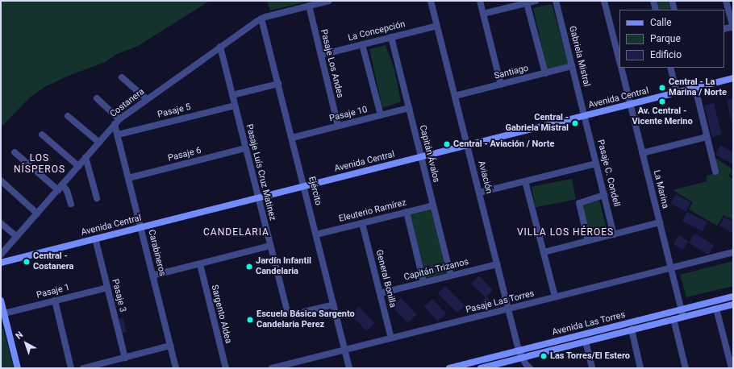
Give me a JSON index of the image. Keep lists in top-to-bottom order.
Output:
{
  "streets": {
    "street": [
      "La Concepción",
      "Gabriela Mistral",
      "Pasaje Los Andes",
      "Santiago",
      "Avenida Central",
      "Costanera",
      "Pasaje 5",
      "Pasaje 10",
      "Capitán Ávalos",
      "Pasaje 6",
      "Pasaje Luís Cruz Matinez",
      "Pasaje C. Condell",
      "Aviación",
      "La Marina",
      "Ejército",
      "Eleuterio Ramírez",
      "Carabineros",
      "Capitán Trizanos",
      "General Bonilla",
      "Pasaje 1",
      "Pasaje 3",
      "Pasaje Las Torres",
      "Sargento Aldea",
      "Avenida Las Torres"
    ]
  },
  "crossings": [
    ["La Concepción", "Pasaje Los Andes"],
    ["La Concepción", "Capitán Ávalos"],
    ["La Concepción", "Aviación"],
    ["Gabriela Mistral", "Santiago"],
    ["Gabriela Mistral", "Avenida Central"],
    ["Gabriela Mistral", "Pasaje C. Condell"],
    ["Pasaje Los Andes", "Pasaje 10"],
    ["Santiago", "Aviación"],
    ["Avenida Central", "Capitán Ávalos"],
    ["Avenida Central", "Pasaje Luís Cruz Matinez"],
    ["Avenida Central", "Pasaje C. Condell"],
    ["Avenida Central", "Aviación"],
    ["Avenida Central", "La Marina"],
    ["Avenida Central", "Ejército"],
    ["Avenida Central", "Carabineros"],
    ["Avenida Central", "Pasaje 3"],
    ["Costanera", "Pasaje Luís Cruz Matinez"],
    ["Costanera", "Ejército"],
    ["Costanera", "Carabineros"],
    ["Pasaje 5", "Pasaje Luís Cruz Matinez"],
    ["Pasaje 5", "Carabineros"],
    ["Pasaje 10", "Capitán Ávalos"],
    ["Pasaje 10", "Ejército"],
    ["Capitán Ávalos", "Eleuterio Ramírez"],
    ["Capitán Ávalos", "Capitán Trizanos"],
    ["Pasaje 6", "Pasaje Luís Cruz Matinez"],
    ["Pasaje 6", "Carabineros"],
    ["Pasaje Luís Cruz Matinez", "Ejército"],
    ["Aviación", "Capitán Trizanos"],
    ["Aviación", "Pasaje Las Torres"],
    ["Aviación", "Avenida Las Torres"],
    ["La Marina", "Pasaje Las Torres"],
    ["La Marina", "Avenida Las Torres"],
    ["Ejército", "Eleuterio Ramírez"],
    ["Ejército", "Pasaje Las Torres"],
    ["Eleuterio Ramírez", "General Bonilla"],
    ["Capitán Trizanos", "General Bonilla"],
    ["General Bonilla", "Pasaje Las Torres"],
    ["Pasaje 1", "Pasaje 3"]
  ],
  "districts": ["LOS NÍSPEROS", "CANDELARIA", "VILLA LOS HÉROES"],
  "places": [
    "Central - La Marina / Norte",
    "Av. Central - Vicente Merino",
    "Central - Gabriela Mistral",
    "Central - Aviación / Norte",
    "Central - Costanera",
    "Jardín Infantil Candelaria",
    "Escuela Básica Sargento Candelaria Perez",
    "Las Torres/El Estero"
  ],
  "legend": ["Calle", "Parque", "Edificio"],
  "north": "top left"
}
